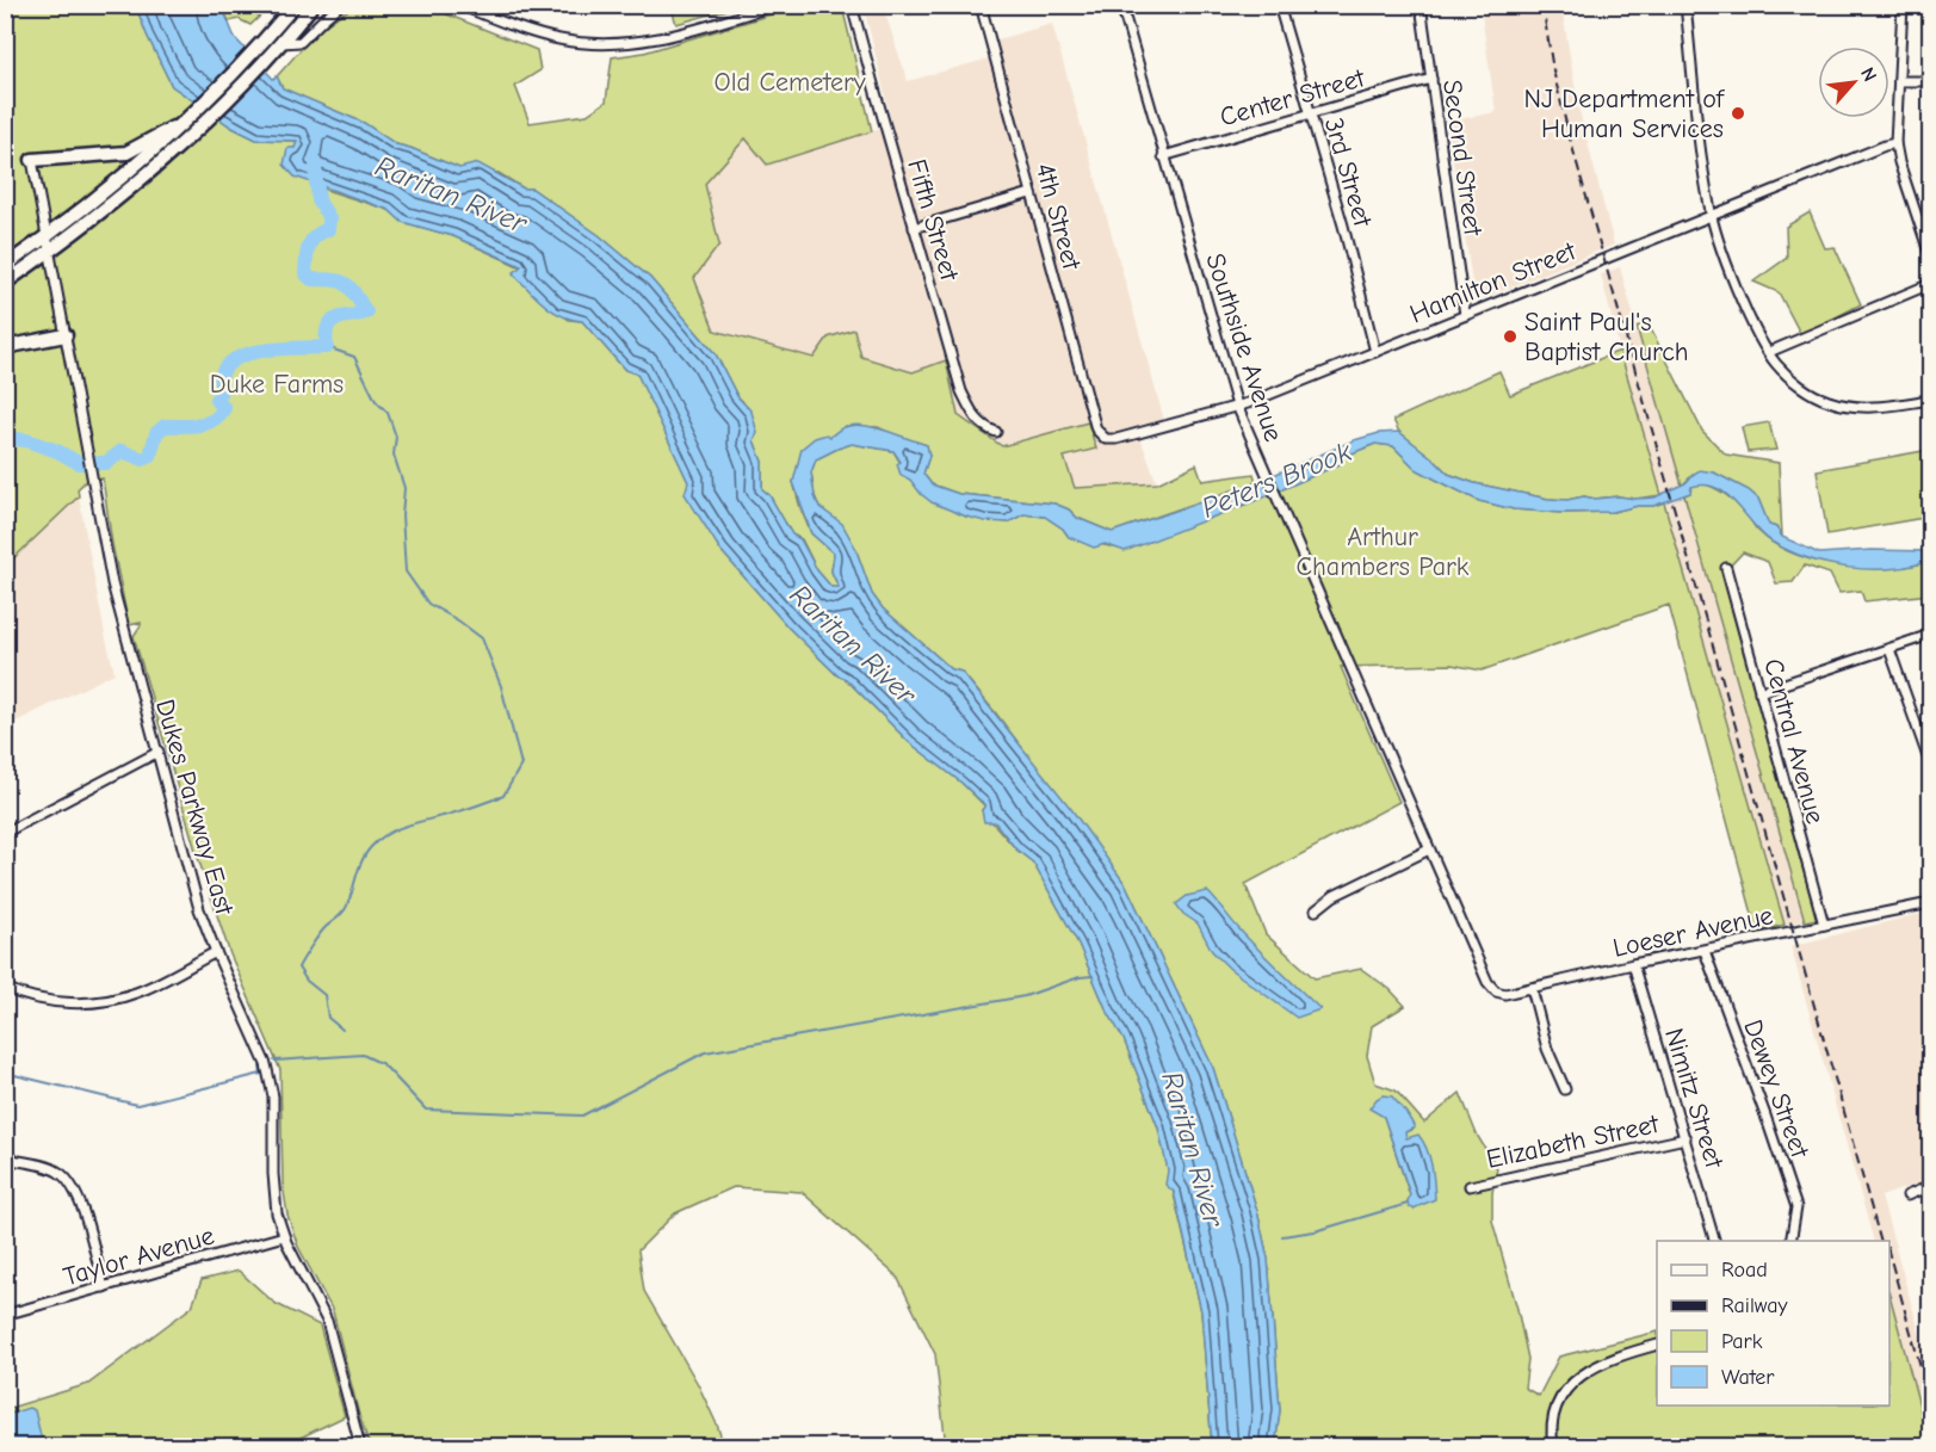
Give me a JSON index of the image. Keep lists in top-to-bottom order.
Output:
{
  "streets": {
    "street": [
      "Center Street",
      "Second Street",
      "3rd Street",
      "4th Street",
      "Fifth Street",
      "Hamilton Street",
      "Southside Avenue",
      "Central Avenue",
      "Dukes Parkway East",
      "Loeser Avenue",
      "Dewey Street",
      "Nimitz Street",
      "Elizabeth Street",
      "Taylor Avenue"
    ]
  },
  "crossings": [
    ["Center Street", "Second Street"],
    ["Center Street", "3rd Street"],
    ["Center Street", "Southside Avenue"],
    ["Second Street", "Hamilton Street"],
    ["3rd Street", "Hamilton Street"],
    ["4th Street", "Hamilton Street"],
    ["Hamilton Street", "Southside Avenue"],
    ["Southside Avenue", "Loeser Avenue"],
    ["Central Avenue", "Loeser Avenue"],
    ["Dukes Parkway East", "Taylor Avenue"],
    ["Loeser Avenue", "Dewey Street"],
    ["Loeser Avenue", "Nimitz Street"],
    ["Nimitz Street", "Elizabeth Street"]
  ],
  "water": ["Raritan River", "Peters Brook"],
  "parks": ["Old Cemetery", "Duke Farms", "Arthur Chambers Park"],
  "places": ["NJ Department of Human Services", "Saint Paul's Baptist Church"],
  "legend": [
    "Road",
    "Railway",
    "Park",
    "Water"
  ],
  "north": "top right"
}
